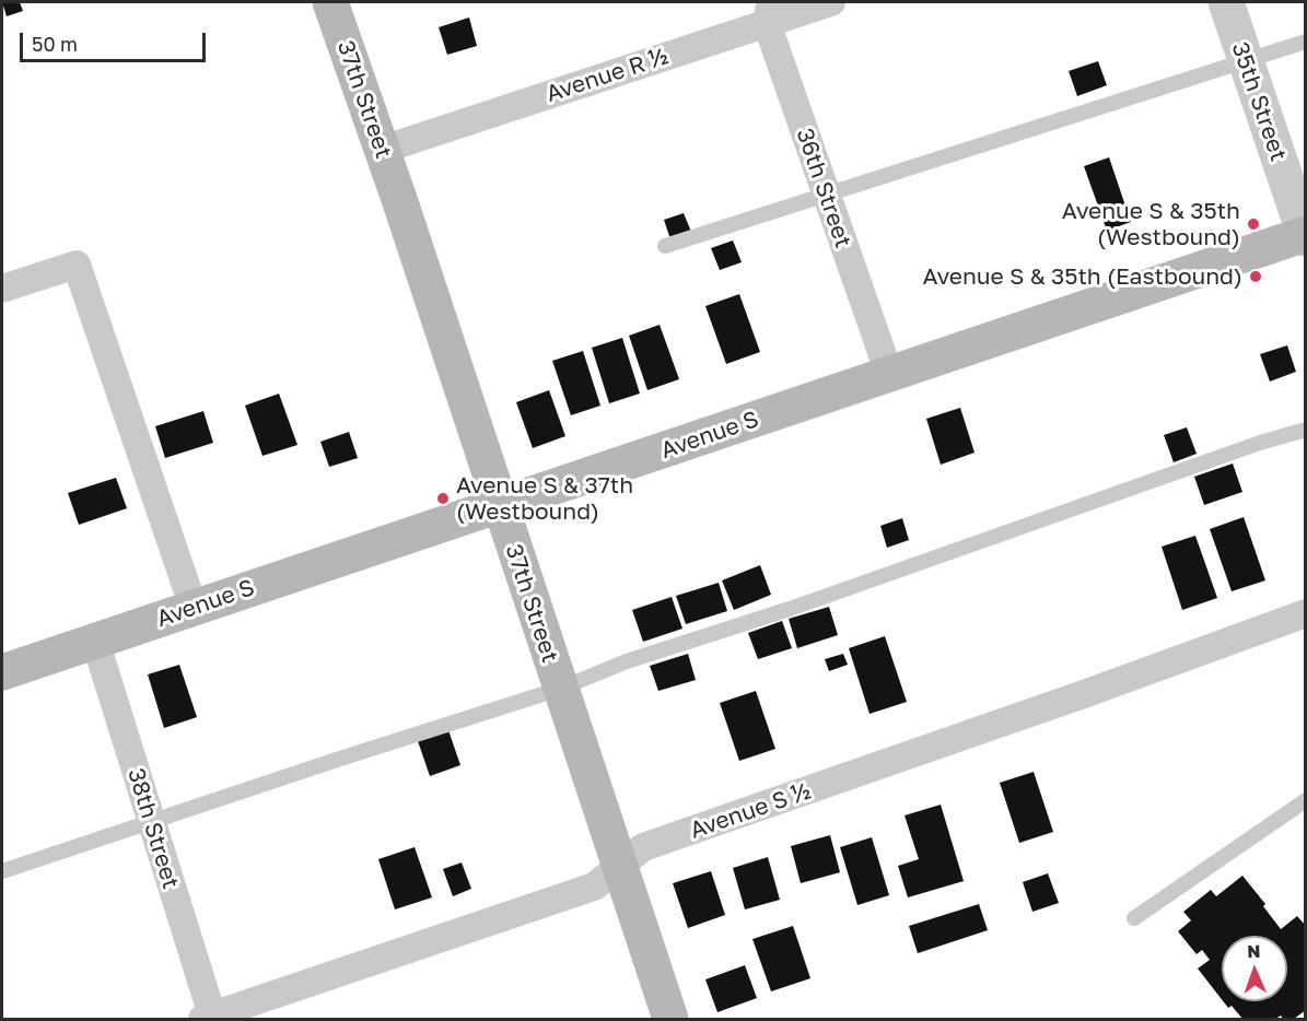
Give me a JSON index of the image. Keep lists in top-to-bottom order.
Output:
{
  "streets": {
    "main road": ["37th Street", "Avenue S"],
    "street": [
      "Avenue R ½",
      "35th Street",
      "36th Street",
      "Avenue S ½",
      "38th Street"
    ]
  },
  "crossings": [
    ["Avenue R ½", "37th Street"],
    ["Avenue R ½", "36th Street"],
    ["37th Street", "Avenue S"],
    ["37th Street", "Avenue S ½"],
    ["35th Street", "Avenue S"],
    ["36th Street", "Avenue S"],
    ["Avenue S", "38th Street"],
    ["Avenue S ½", "38th Street"]
  ],
  "places": ["Avenue S & 35th (Westbound)", "Avenue S & 35th (Eastbound)", "Avenue S & 37th (Westbound)"],
  "scale_bar": "50 m",
  "north": "top"
}
